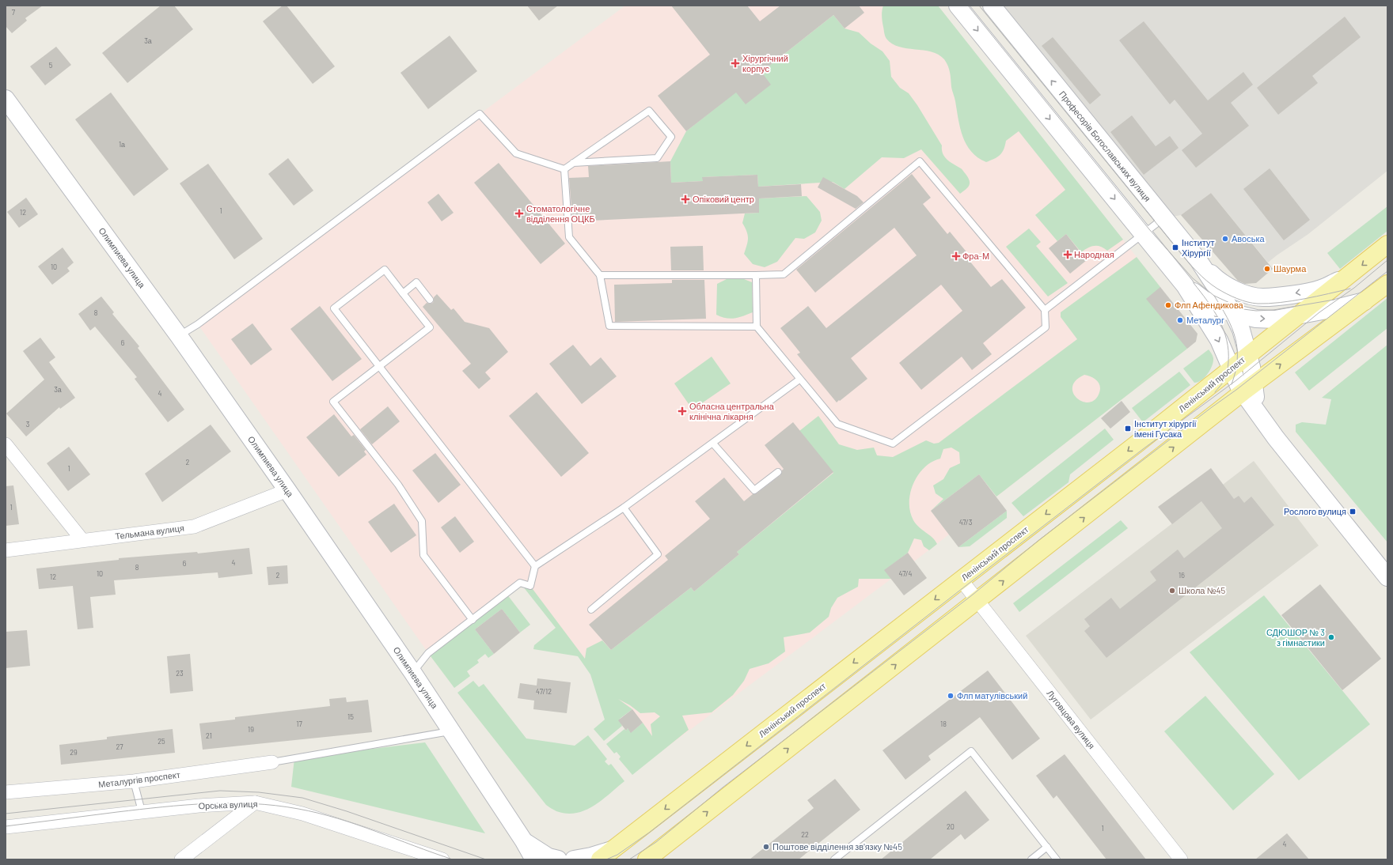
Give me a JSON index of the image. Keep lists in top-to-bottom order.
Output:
{
  "streets": {
    "main road": ["Ленінський проспект"],
    "street": [
      "Професорів Богославських вулиця",
      "Олимпиева улица",
      "Тельмана вулиця",
      "Луговцова вулиця",
      "Металургів проспект",
      "Орська вулиця"
    ]
  },
  "crossings": [
    ["Професорів Богославських вулиця", "Ленінський проспект"],
    ["Олимпиева улица", "Тельмана вулиця"],
    ["Ленінський проспект", "Луговцова вулиця"]
  ],
  "places": {
    "health": [
      "Хірургічний корпус",
      "Опіковий центр",
      "Стоматологічне відділення ОЦКБ",
      "Народная",
      "Фра-М",
      "Обласна центральна клінічна лікарня"
    ],
    "other": [
      "Авоська",
      "Шаурма",
      "Флп Афендикова",
      "Металург",
      "Школа №45",
      "СДЮШОР № 3 з гімнастики",
      "Флп матулівський",
      "Поштове відділення зв'язку №45"
    ],
    "transit": ["Інститут Хірургії", "Інститут хірургії імені Гусака", "Рослого вулиця"]
  },
  "house_numbers": [
    "7",
    "3а",
    "5",
    "1а",
    "1",
    "12",
    "10",
    "8",
    "6",
    "3а",
    "4",
    "3",
    "2",
    "1",
    "1",
    "47/3",
    "4",
    "6",
    "8",
    "10",
    "47/4",
    "2",
    "16",
    "12",
    "23",
    "47/12",
    "15",
    "17",
    "18",
    "19",
    "21",
    "25",
    "27",
    "29",
    "20",
    "1",
    "22",
    "4"
  ]
}
